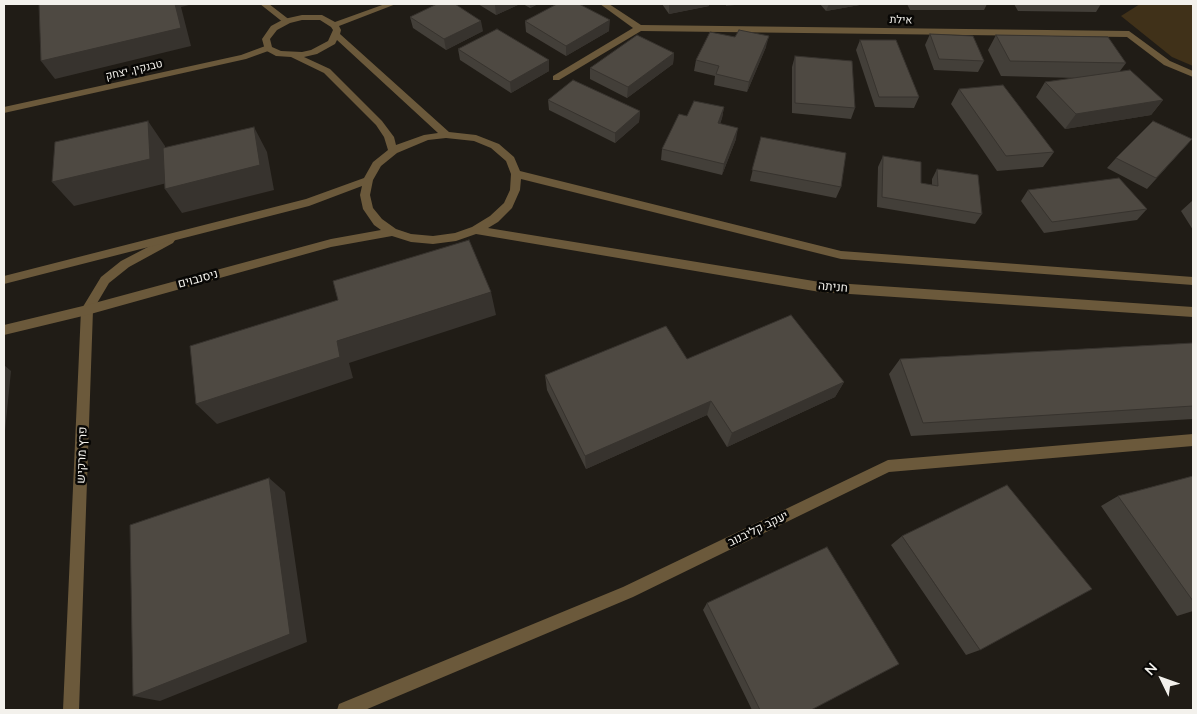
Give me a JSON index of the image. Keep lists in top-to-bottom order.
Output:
{
  "streets": {
    "street": [
      "אילת",
      "טבנקין, יצחק",
      "ניסנבוים",
      "חניתה",
      "פרץ מרקיש",
      "יעקב קליבנוב"
    ]
  },
  "crossings": [
    ["ניסנבוים", "חניתה"],
    ["ניסנבוים", "פרץ מרקיש"]
  ],
  "north": "top left"
}
